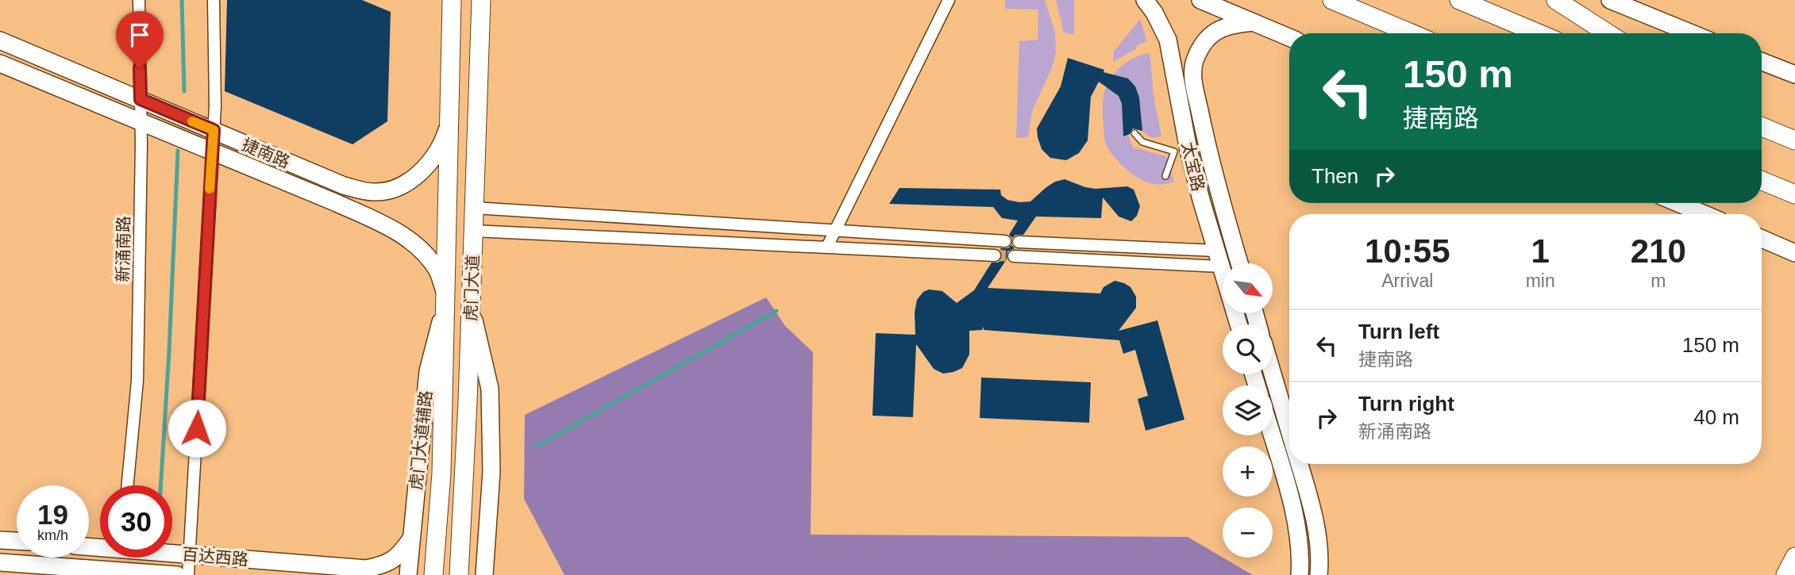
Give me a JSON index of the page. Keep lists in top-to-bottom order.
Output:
{
  "streets": {
    "main road": [
      "捷南路",
      "太宝路",
      "虎门大道",
      "虎门大道辅路",
      "百达西路"
    ],
    "street": ["新涌南路"]
  },
  "crossings": [
    ["捷南路", "新涌南路"],
    ["捷南路", "虎门大道"],
    ["捷南路", "虎门大道辅路"],
    ["虎门大道", "虎门大道辅路"],
    ["虎门大道辅路", "百达西路"]
  ],
  "north": "bottom right",
  "page": {
    "turn": ["150 m", "捷南路"],
    "then": "Then",
    "eta": [
      "10:55",
      "Arrival",
      "1",
      "min",
      "210",
      "m"
    ],
    "map_buttons": ["+", "−"],
    "list": [
      {
        "name": "Turn left",
        "note": "捷南路",
        "value": "150 m"
      },
      {
        "name": "Turn right",
        "note": "新涌南路",
        "value": "40 m"
      }
    ],
    "speed": "19 km/h",
    "limit": "30"
  }
}
